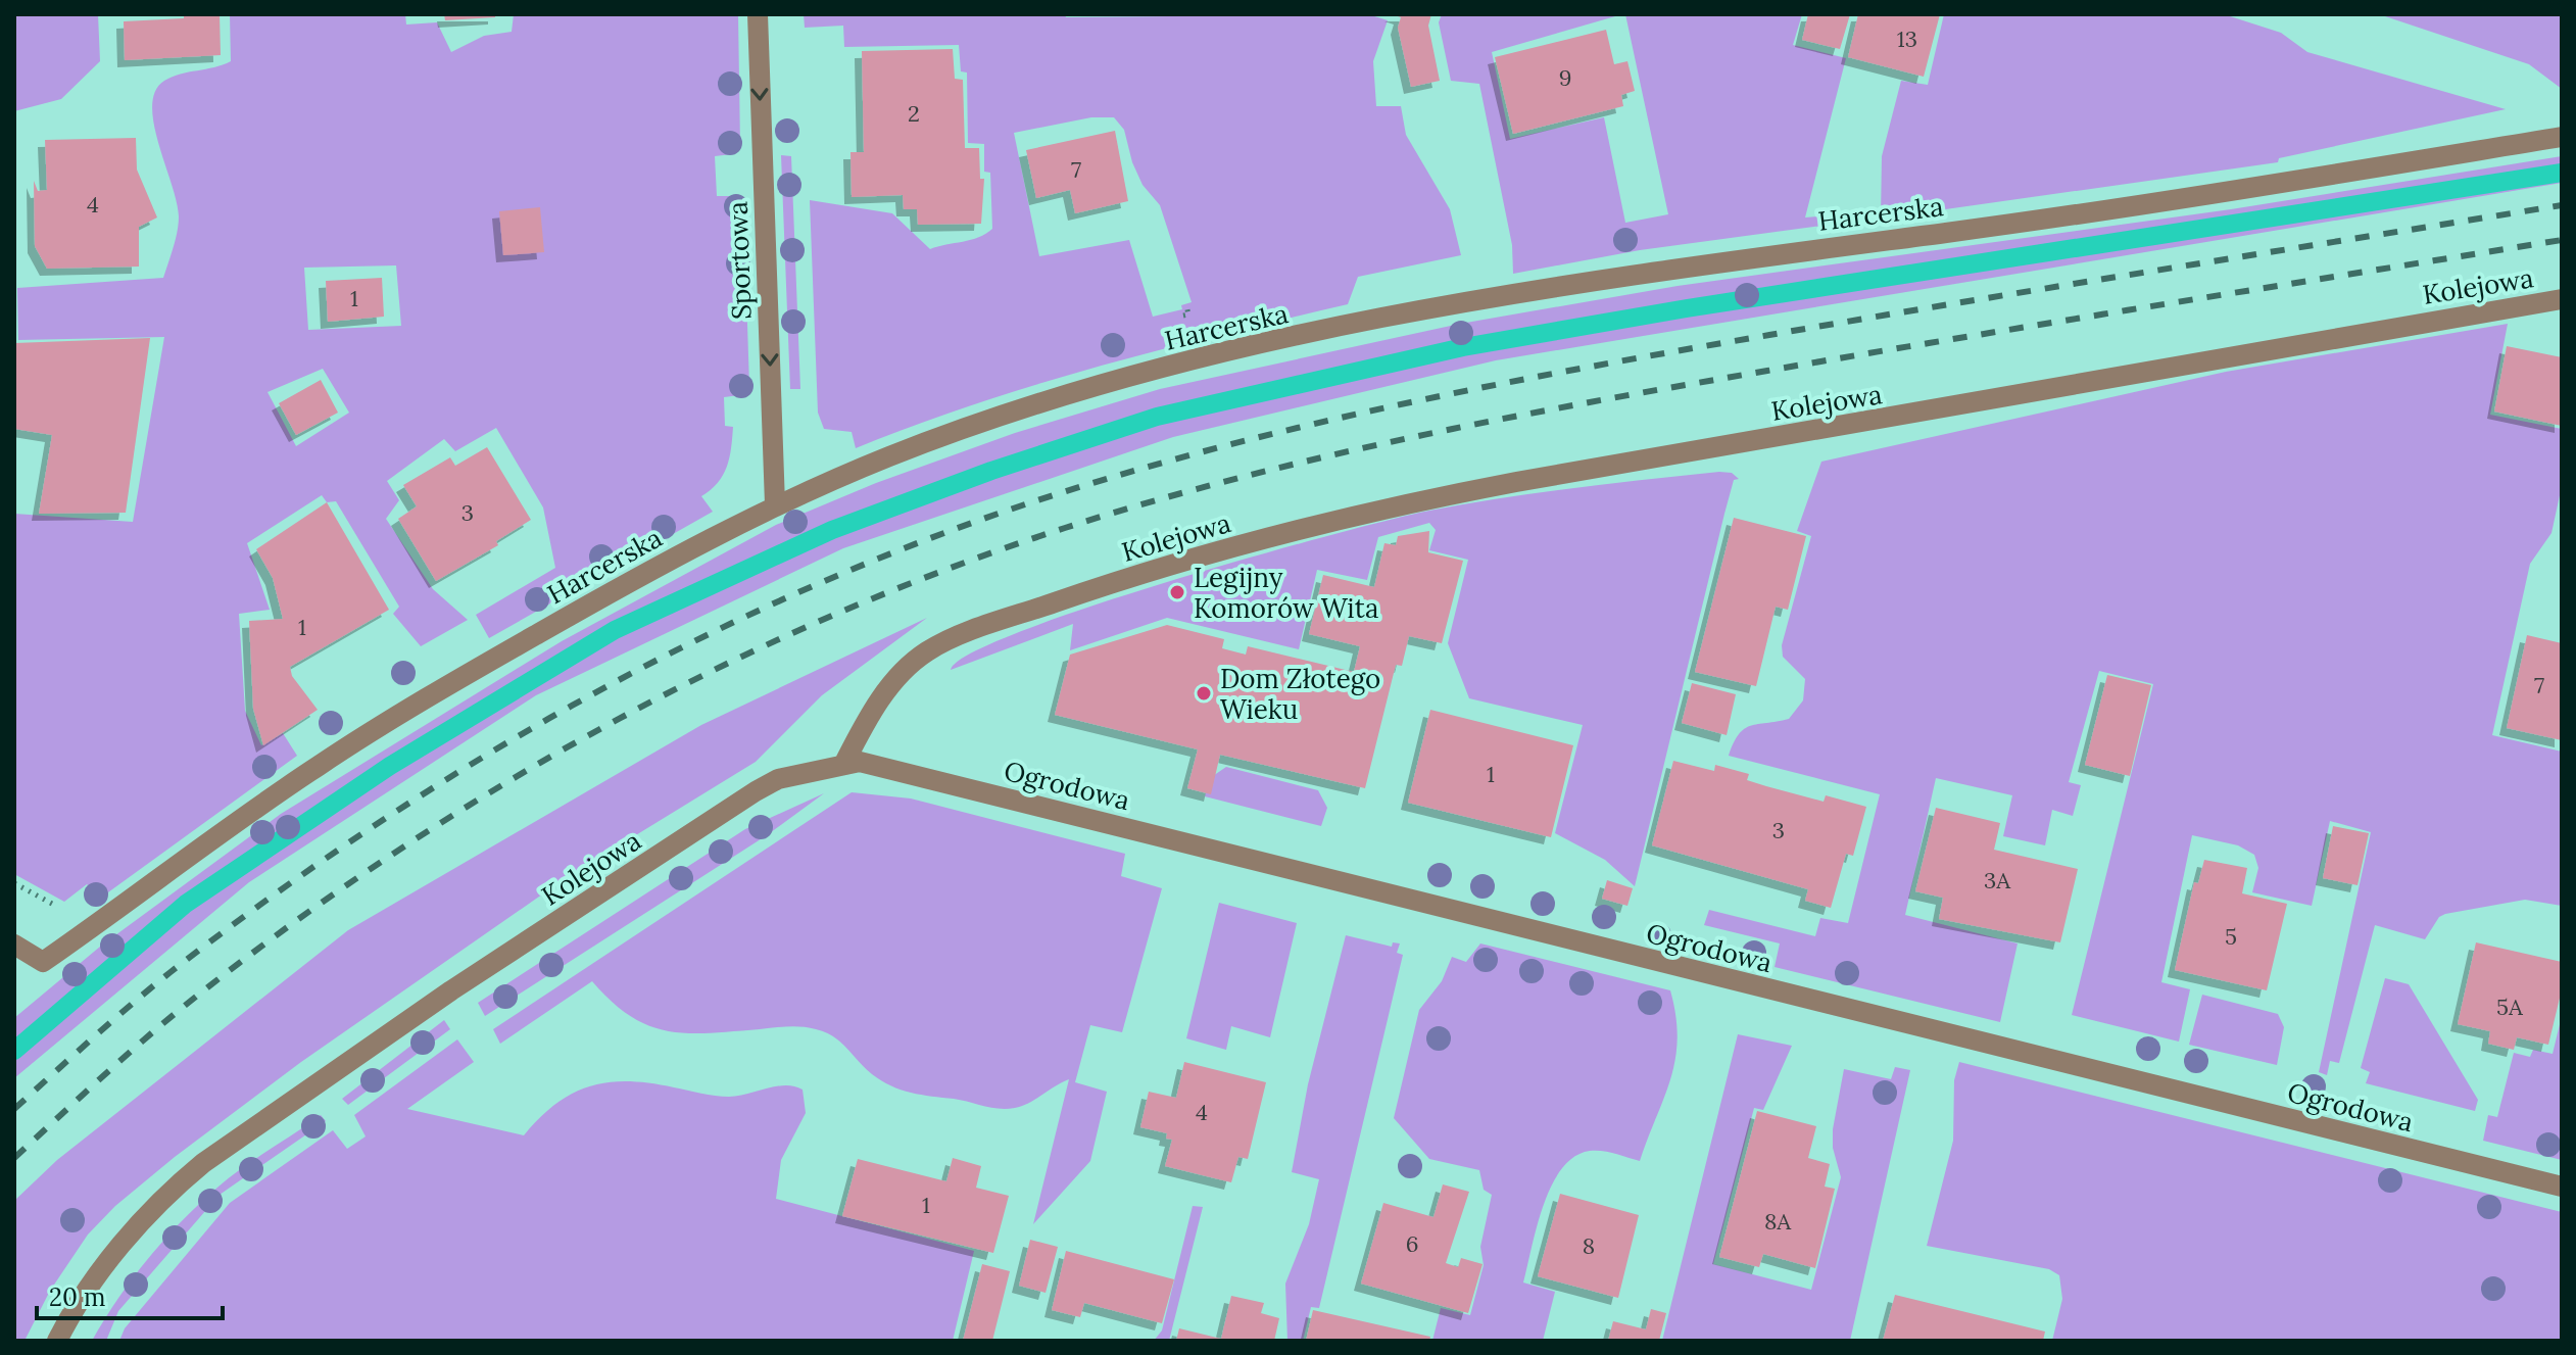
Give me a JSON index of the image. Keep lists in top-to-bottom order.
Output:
{
  "streets": {
    "street": [
      "Harcerska",
      "Sportowa",
      "Kolejowa",
      "Ogrodowa"
    ]
  },
  "crossings": [
    ["Harcerska", "Sportowa"],
    ["Kolejowa", "Ogrodowa"]
  ],
  "one_way": ["Sportowa"],
  "places": ["Legijny Komorów Wita", "Dom Złotego Wieku"],
  "house_numbers": [
    "13",
    "9",
    "2",
    "7",
    "4",
    "1",
    "3",
    "1",
    "7",
    "1",
    "3",
    "3A",
    "5",
    "5A",
    "4",
    "1",
    "8A",
    "6",
    "8"
  ],
  "scale_bar": "20 m"
}
